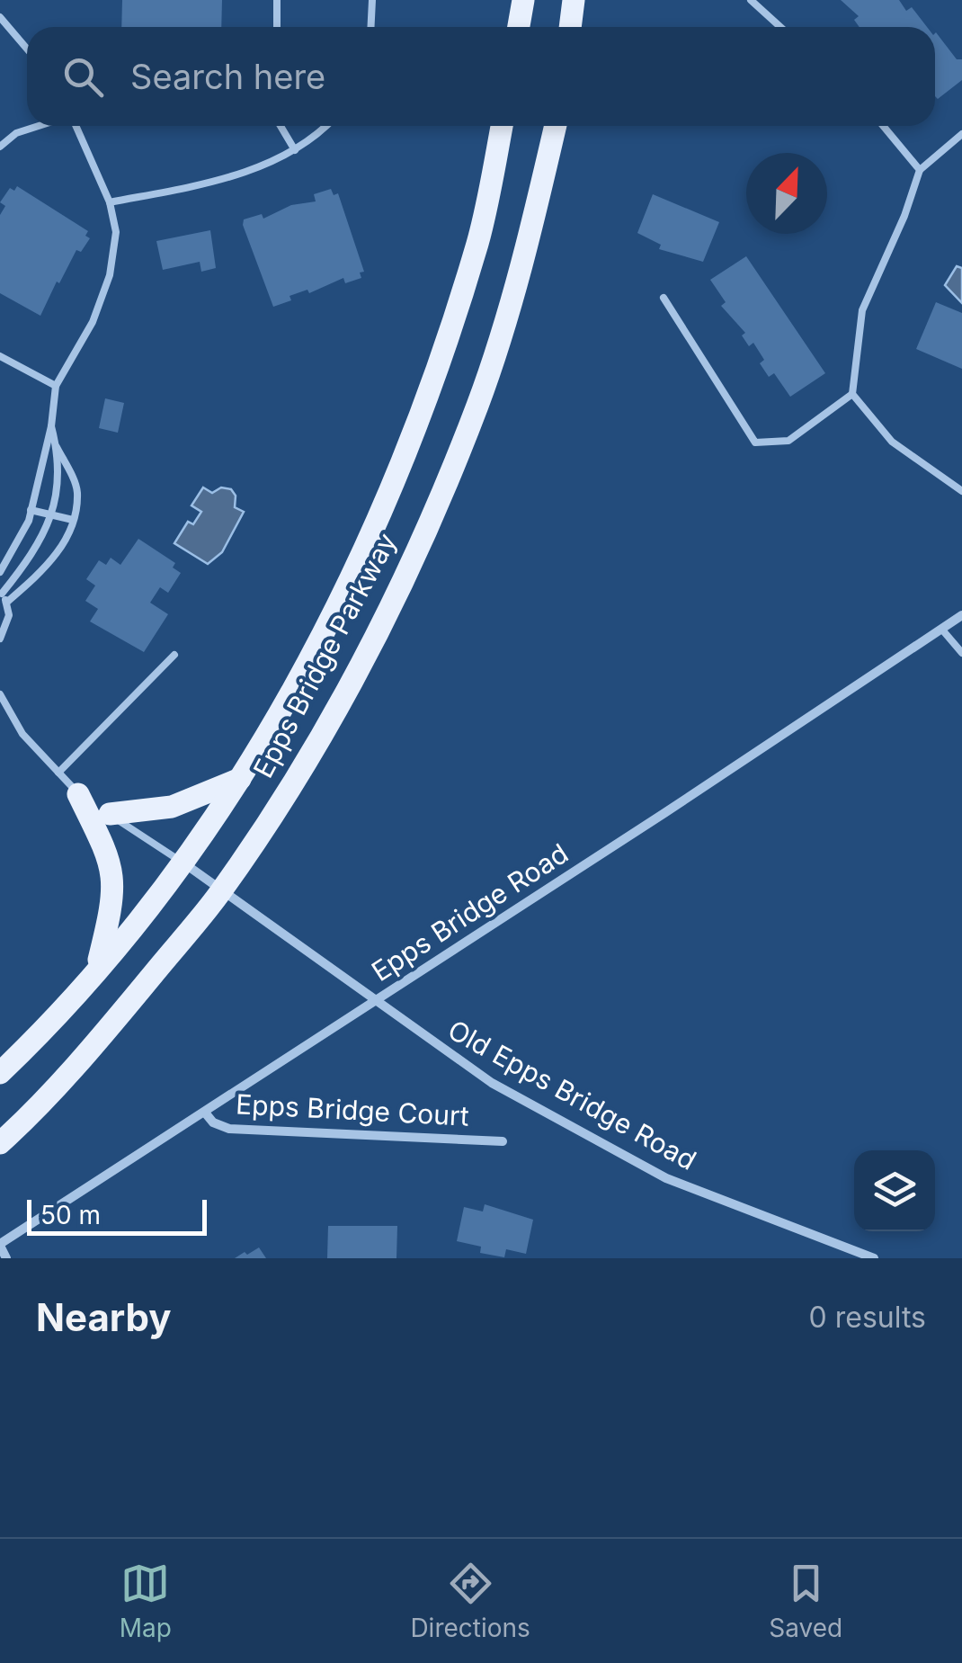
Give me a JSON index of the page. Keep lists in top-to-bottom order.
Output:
{
  "streets": {
    "main road": ["Epps Bridge Parkway"],
    "street": ["Epps Bridge Road", "Old Epps Bridge Road", "Epps Bridge Court"]
  },
  "crossings": [
    ["Epps Bridge Parkway", "Old Epps Bridge Road"],
    ["Epps Bridge Road", "Old Epps Bridge Road"],
    ["Epps Bridge Road", "Epps Bridge Court"]
  ],
  "scale_bar": "50 m",
  "north": "top right",
  "page": {
    "search": "Search here",
    "scale": "50 m",
    "heading": ["Nearby", "0 results"],
    "nav": ["Map", "Directions", "Saved"]
  }
}
